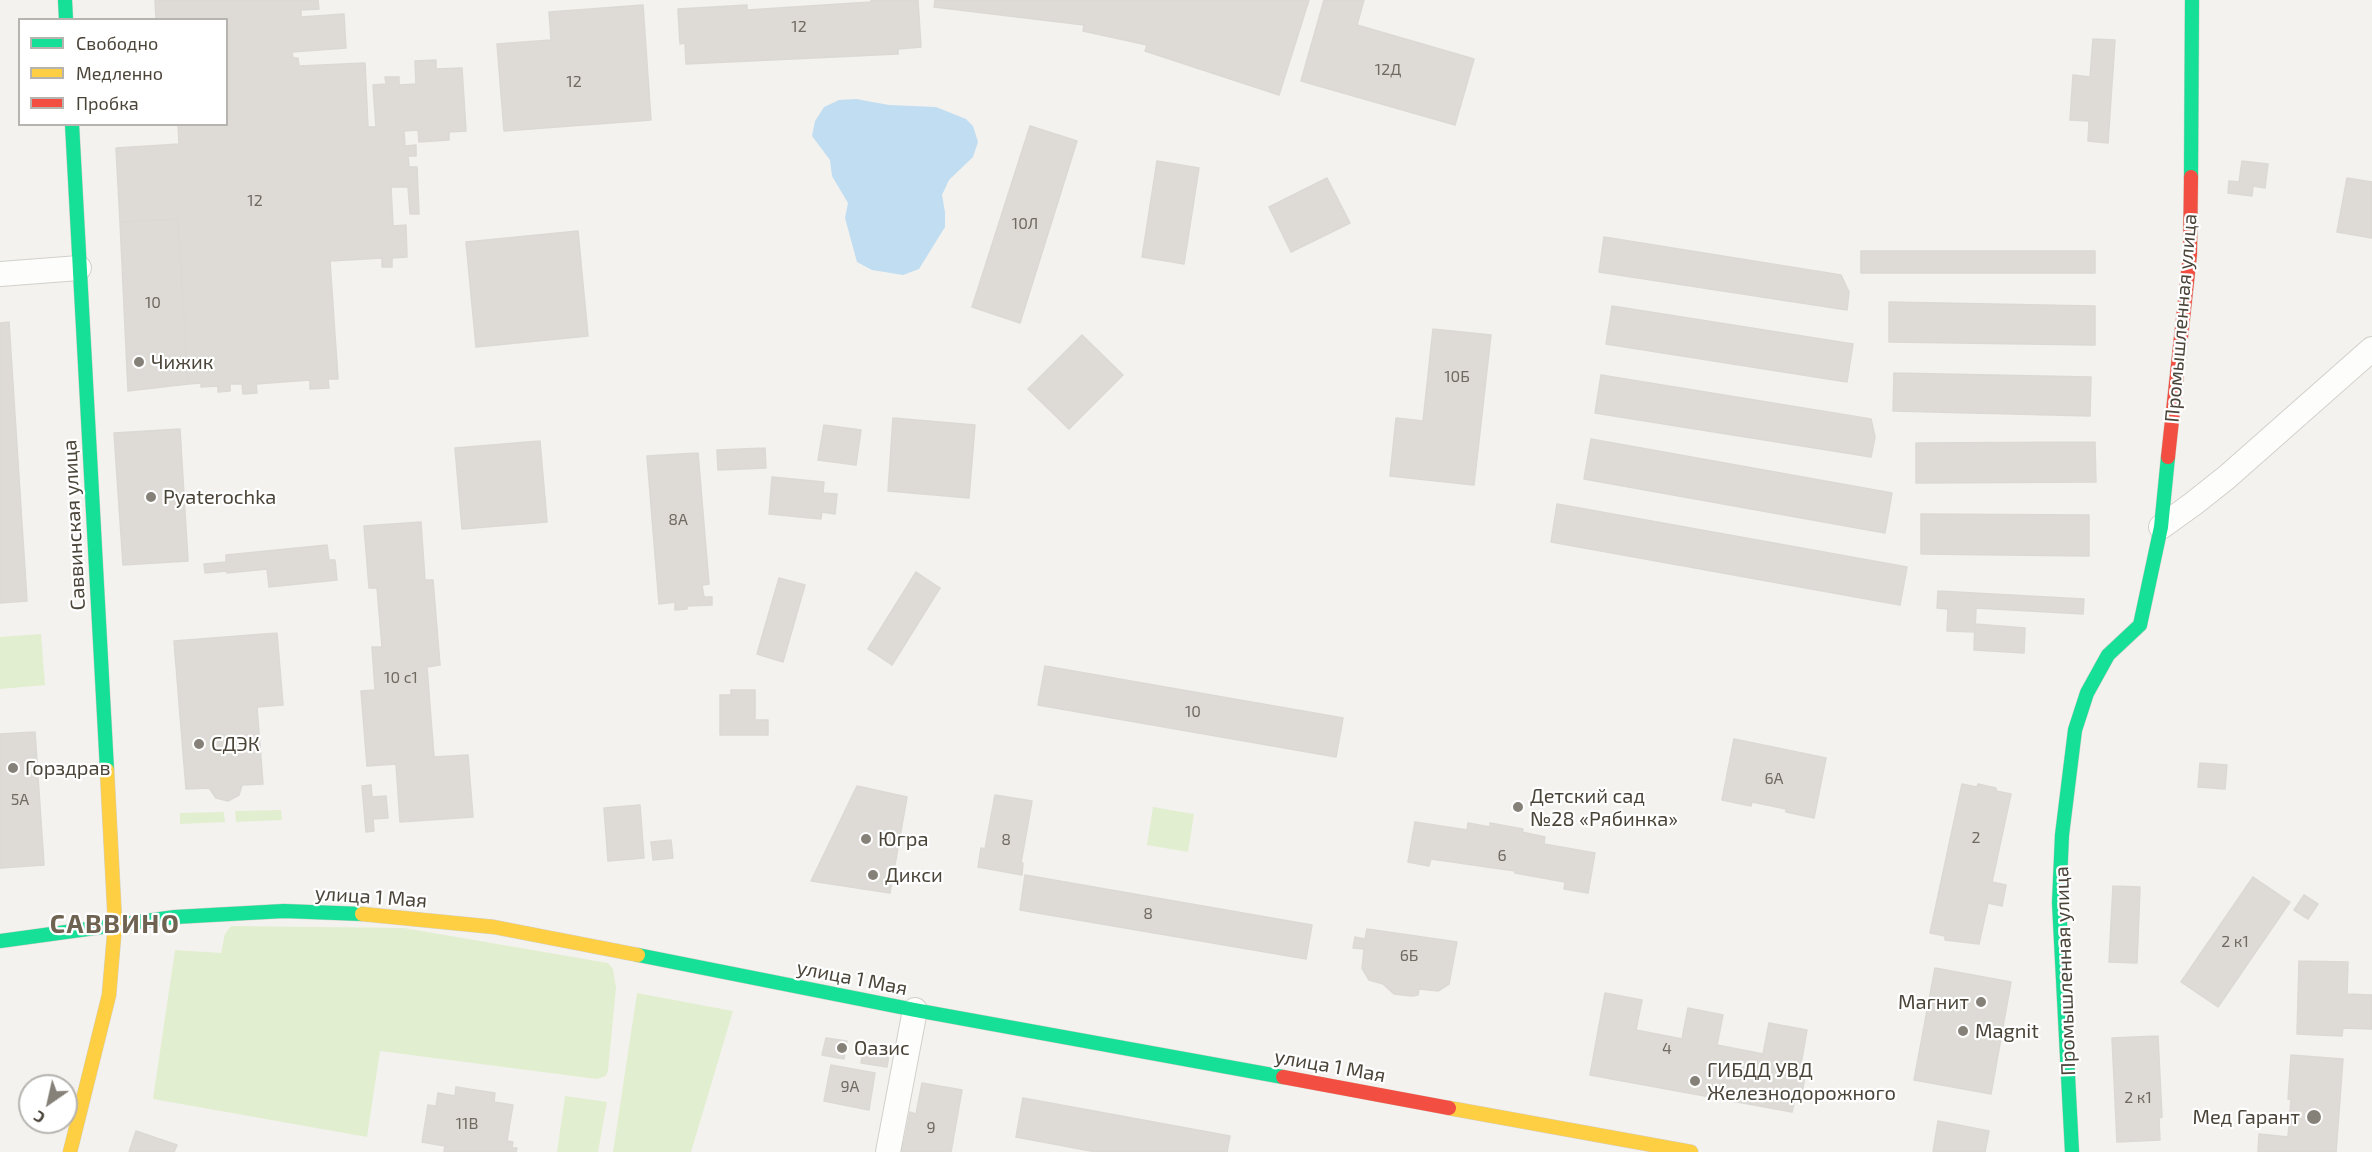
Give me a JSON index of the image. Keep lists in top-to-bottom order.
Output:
{
  "streets": {
    "street": ["Промышленная улица", "Саввинская улица", "улица 1 Мая"]
  },
  "crossings": [
    ["Саввинская улица", "улица 1 Мая"]
  ],
  "districts": ["САВВИНО"],
  "places": [
    "Чижик",
    "Pyaterochka",
    "СДЭК",
    "Горздрав",
    "Детский сад №28 «Рябинка»",
    "Югра",
    "Дикси",
    "Магнит",
    "Magnit",
    "Оазис",
    "ГИБДД УВД Железнодорожного",
    "Мед Гарант"
  ],
  "house_numbers": [
    "12",
    "12Д",
    "12",
    "12",
    "10Л",
    "10",
    "10Б",
    "8А",
    "10 с1",
    "10",
    "6А",
    "5А",
    "2",
    "8",
    "6",
    "8",
    "2 к1",
    "6Б",
    "4",
    "9А",
    "2 к1",
    "11В",
    "9"
  ],
  "legend": ["Свободно", "Медленно", "Пробка"],
  "north": "bottom left"
}
